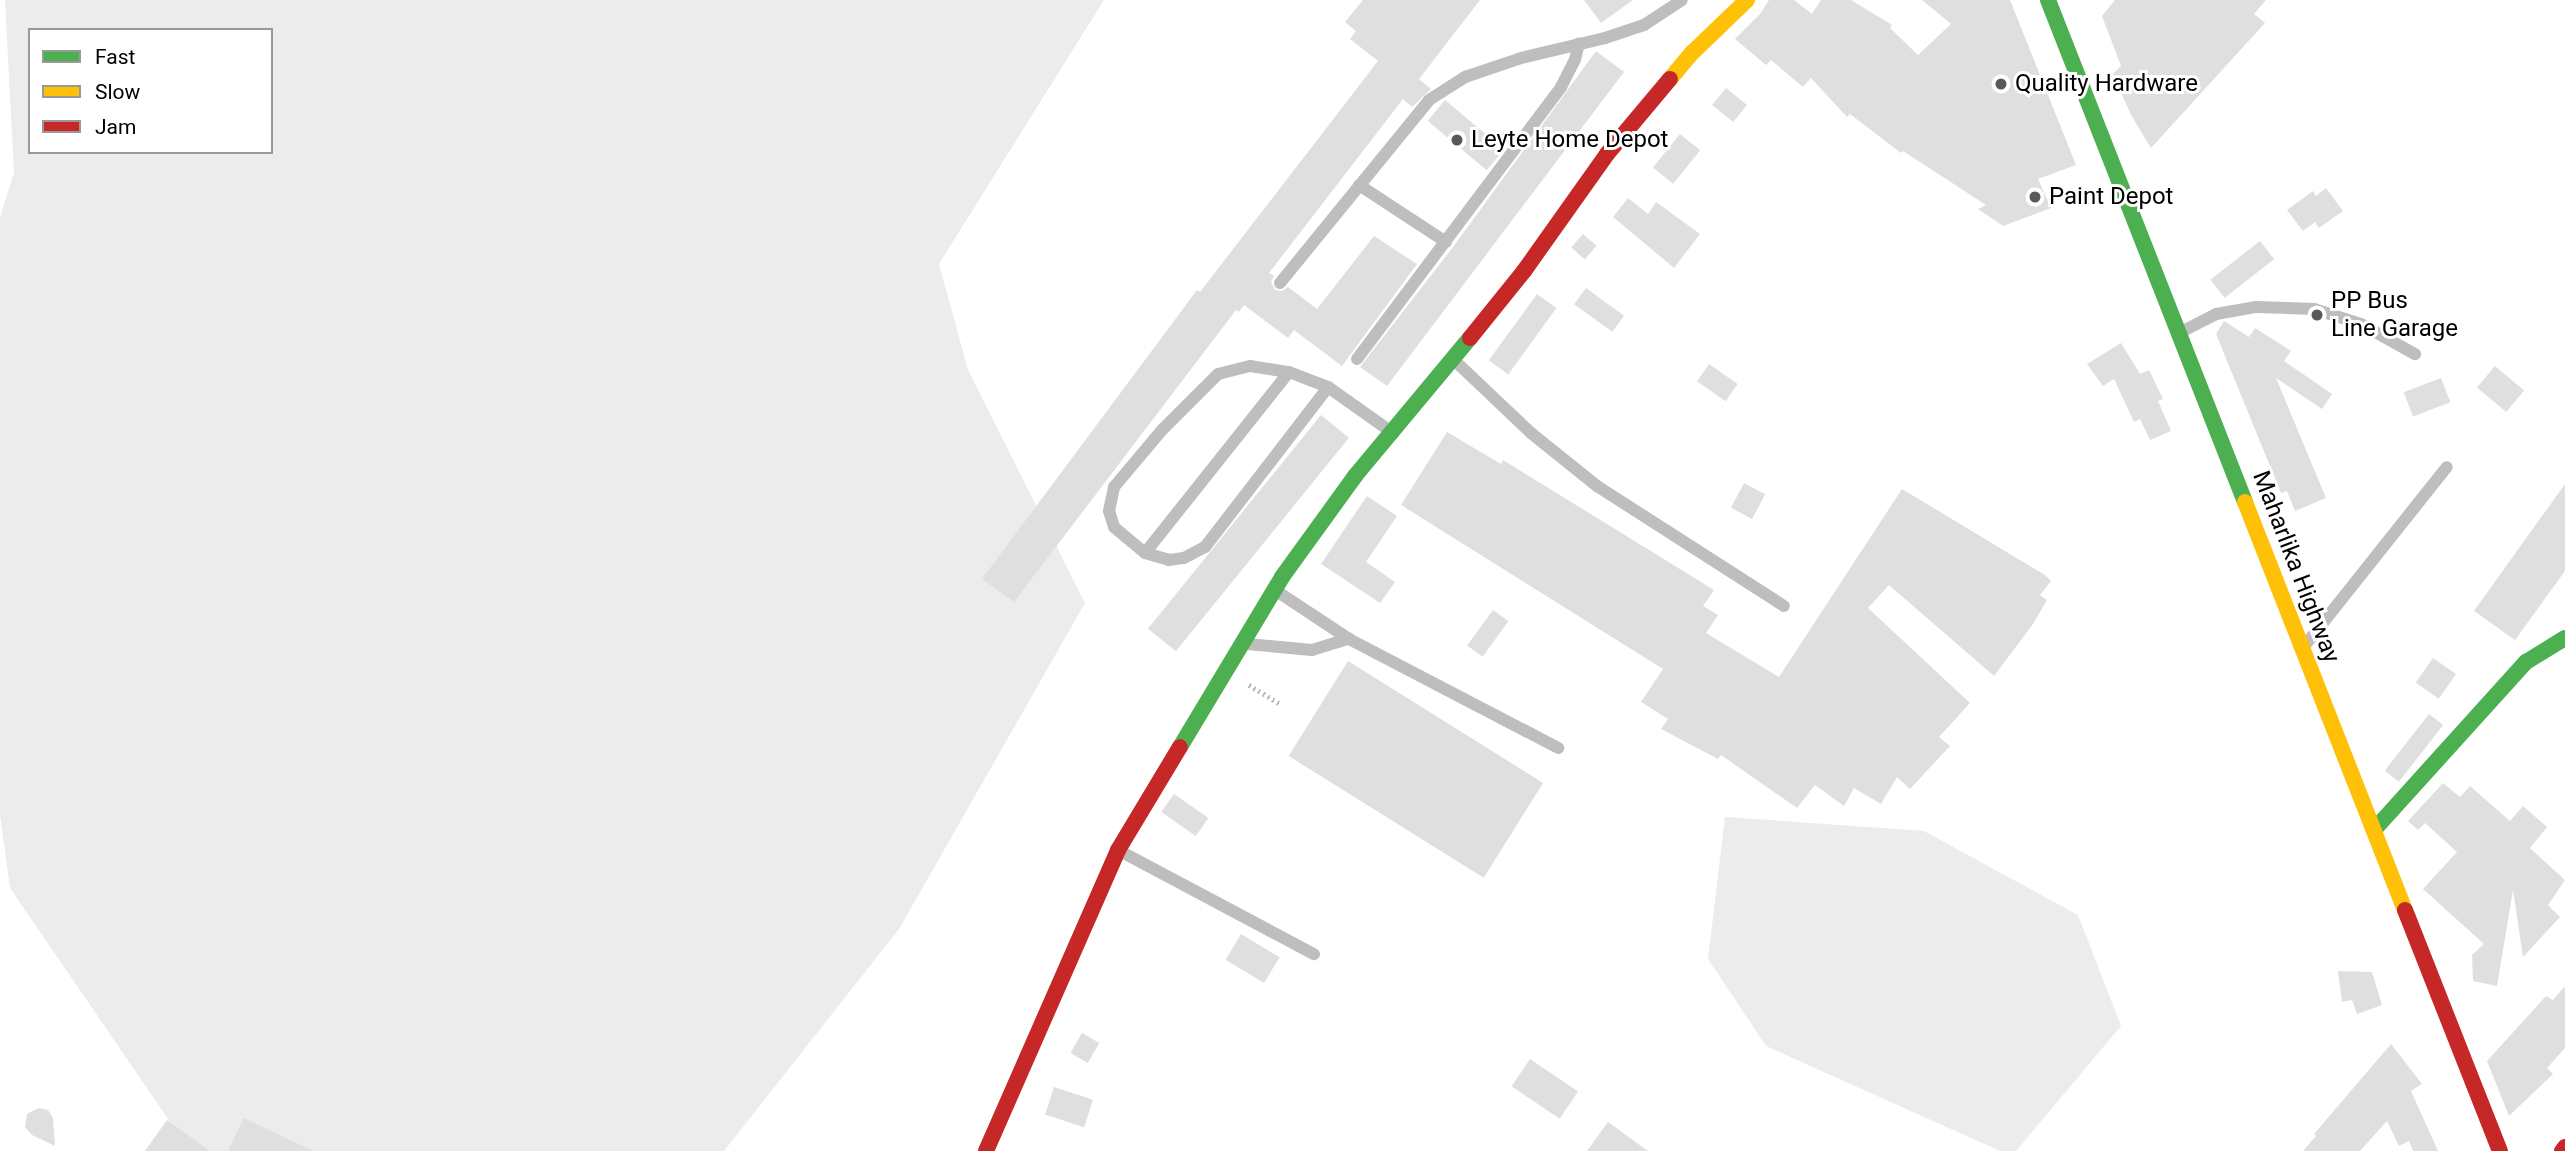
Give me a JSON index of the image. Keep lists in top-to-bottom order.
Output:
{
  "streets": {
    "street": ["Maharlika Highway"]
  },
  "places": [
    "Quality Hardware",
    "Leyte Home Depot",
    "Paint Depot",
    "PP Bus Line Garage"
  ],
  "legend": ["Fast", "Slow", "Jam"]
}
